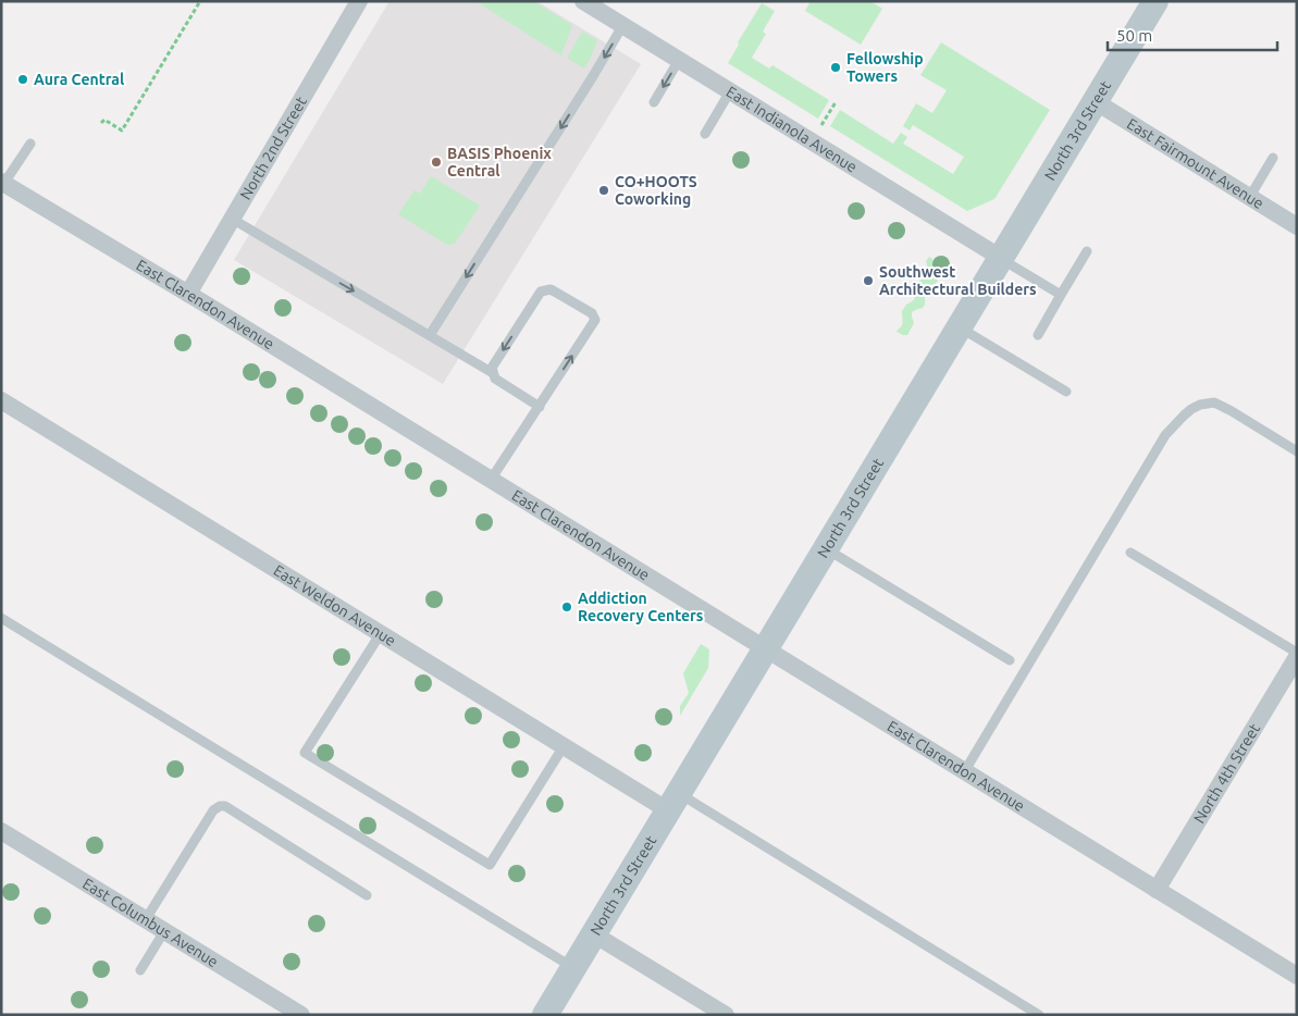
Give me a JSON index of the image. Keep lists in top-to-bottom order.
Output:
{
  "streets": {
    "street": [
      "East Indianola Avenue",
      "North 3rd Street",
      "North 2nd Street",
      "East Fairmount Avenue",
      "East Clarendon Avenue",
      "East Weldon Avenue",
      "North 4th Street",
      "East Columbus Avenue"
    ]
  },
  "crossings": [
    ["East Indianola Avenue", "North 3rd Street"],
    ["North 3rd Street", "East Fairmount Avenue"],
    ["North 3rd Street", "East Clarendon Avenue"],
    ["North 3rd Street", "East Weldon Avenue"],
    ["North 2nd Street", "East Clarendon Avenue"],
    ["East Clarendon Avenue", "North 4th Street"]
  ],
  "places": [
    "Fellowship Towers",
    "Aura Central",
    "BASIS Phoenix Central",
    "CO+HOOTS Coworking",
    "Southwest Architectural Builders",
    "Addiction Recovery Centers"
  ],
  "scale_bar": "50 m"
}
